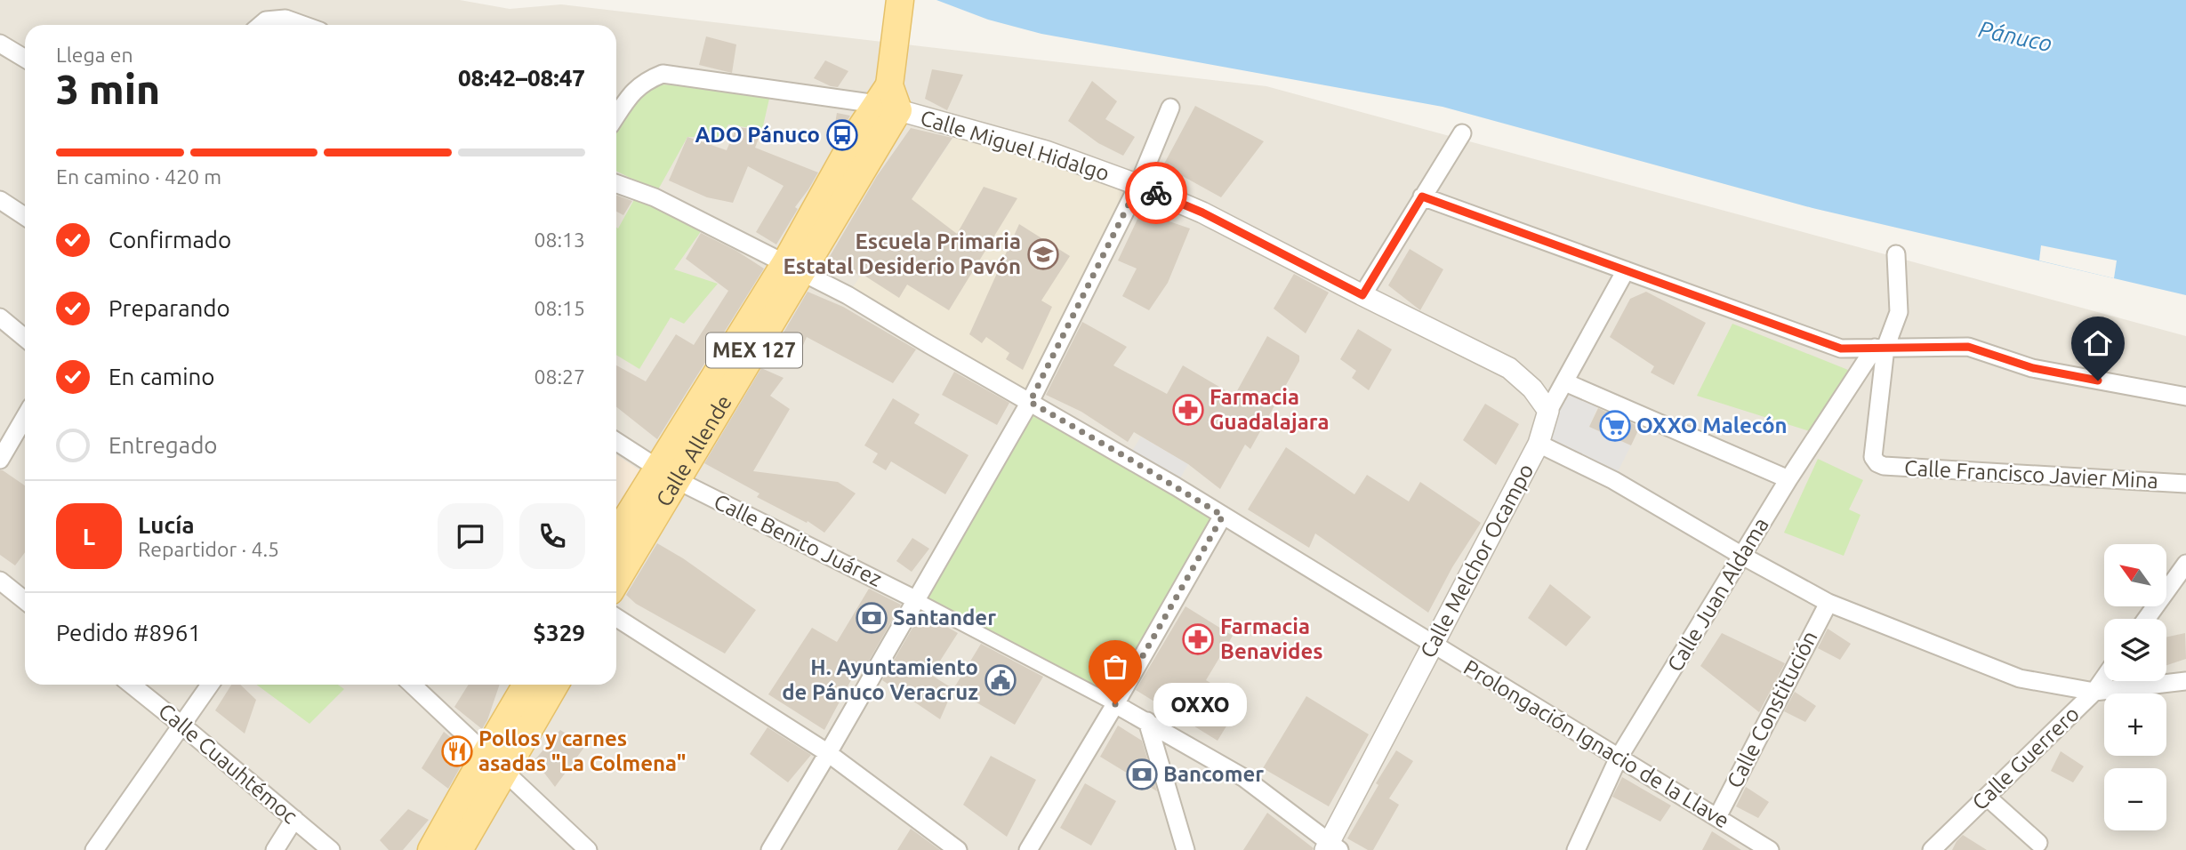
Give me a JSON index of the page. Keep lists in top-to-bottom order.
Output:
{
  "streets": {
    "main road": ["MEX 127", "Calle Allende"],
    "street": [
      "Calle Miguel Hidalgo",
      "Calle Francisco Javier Mina",
      "Calle Benito Juárez",
      "Calle Melchor Ocampo",
      "Calle Juan Aldama",
      "Calle Constitución",
      "Prolongación Ignacio de la Llave",
      "Calle Guerrero",
      "Calle Cuauhtémoc"
    ]
  },
  "crossings": [
    ["Calle Miguel Hidalgo", "Calle Allende"],
    ["Calle Miguel Hidalgo", "Calle Melchor Ocampo"],
    ["Calle Allende", "Calle Benito Juárez"],
    ["Calle Allende", "Prolongación Ignacio de la Llave"],
    ["Calle Francisco Javier Mina", "Calle Juan Aldama"],
    ["Calle Benito Juárez", "Calle Melchor Ocampo"],
    ["Calle Melchor Ocampo", "Prolongación Ignacio de la Llave"],
    ["Calle Juan Aldama", "Prolongación Ignacio de la Llave"],
    ["Calle Constitución", "Prolongación Ignacio de la Llave"]
  ],
  "water": ["Pánuco"],
  "places": {
    "bus stop": ["ADO Pánuco"],
    "school or university": ["Escuela Primaria Estatal Desiderio Pavón"],
    "pharmacy": ["Farmacia Guadalajara", "Farmacia Benavides"],
    "supermarket": ["OXXO Malecón"],
    "bank": ["Santander", "Bancomer"],
    "public building": ["H. Ayuntamiento de Pánuco Veracruz"],
    "other": ["OXXO"],
    "restaurant": ["Pollos y carnes asadas \"La Colmena\""]
  },
  "north": "top left",
  "page": {
    "heading": ["3 min", "Llega en", "08:42–08:47"],
    "panel": [
      "Lucía",
      "Repartidor · 4.5",
      "Pedido #8961",
      "$329"
    ],
    "bar": "En camino · 420 m",
    "list": [
      ["Confirmado", "08:13"],
      ["Preparando", "08:15"],
      ["En camino", "08:27"],
      "Entregado"
    ],
    "round": "L",
    "map_buttons": ["+", "−"],
    "bubble": "OXXO"
  }
}
